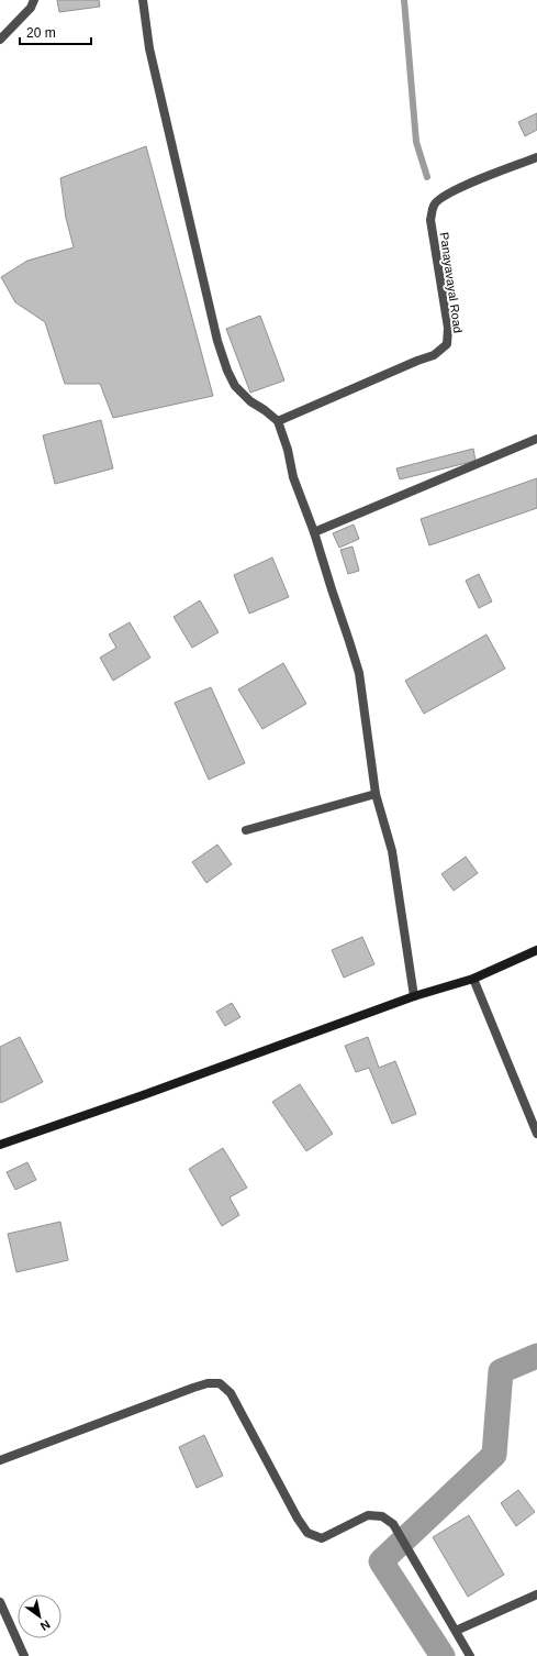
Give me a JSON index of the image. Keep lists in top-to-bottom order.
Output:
{
  "streets": {
    "street": ["Panayavayal Road"]
  },
  "scale_bar": "20 m",
  "north": "bottom right"
}
